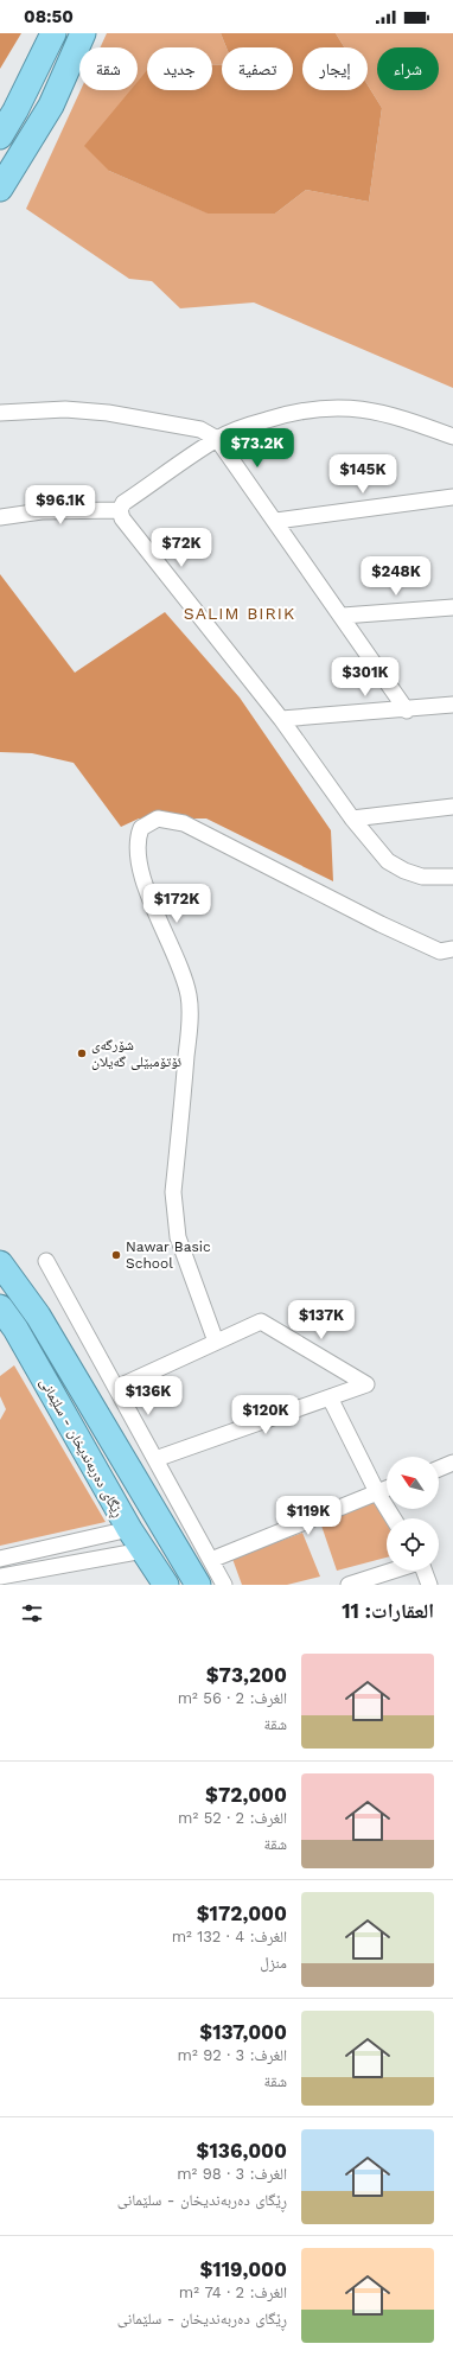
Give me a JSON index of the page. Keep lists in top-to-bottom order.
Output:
{
  "streets": {
    "highway": ["ڕێگای دەربەندیخان - سلێمانی"]
  },
  "districts": ["SALIM BIRIK"],
  "places": ["شۆرگه‌ى ئۆتۆمبێلى گه‌یلان", "Nawar Basic School"],
  "north": "top left",
  "page": {
    "status": "08:50",
    "chip": [
      "شراء",
      "إيجار",
      "تصفية",
      "جديد",
      "شقة"
    ],
    "price": [
      "$73.2K",
      "$145K",
      "$96.1K",
      "$72K",
      "$248K",
      "$301K",
      "$172K",
      "$137K",
      "$136K",
      "$120K",
      "$119K"
    ],
    "heading": "العقارات: 11",
    "list": [
      {
        "name": "$73,200",
        "note": "الغرف: 2 · 56 m² · شقة"
      },
      {
        "name": "$72,000",
        "note": "الغرف: 2 · 52 m² · شقة"
      },
      {
        "name": "$172,000",
        "note": "الغرف: 4 · 132 m² · منزل"
      },
      {
        "name": "$137,000",
        "note": "الغرف: 3 · 92 m² · شقة"
      },
      {
        "name": "$136,000",
        "note": "الغرف: 3 · 98 m² · ڕێگای دەربەندیخان - سلێمانی"
      },
      {
        "name": "$119,000",
        "note": "الغرف: 2 · 74 m² · ڕێگای دەربەندیخان - سلێمانی"
      }
    ]
  }
}
